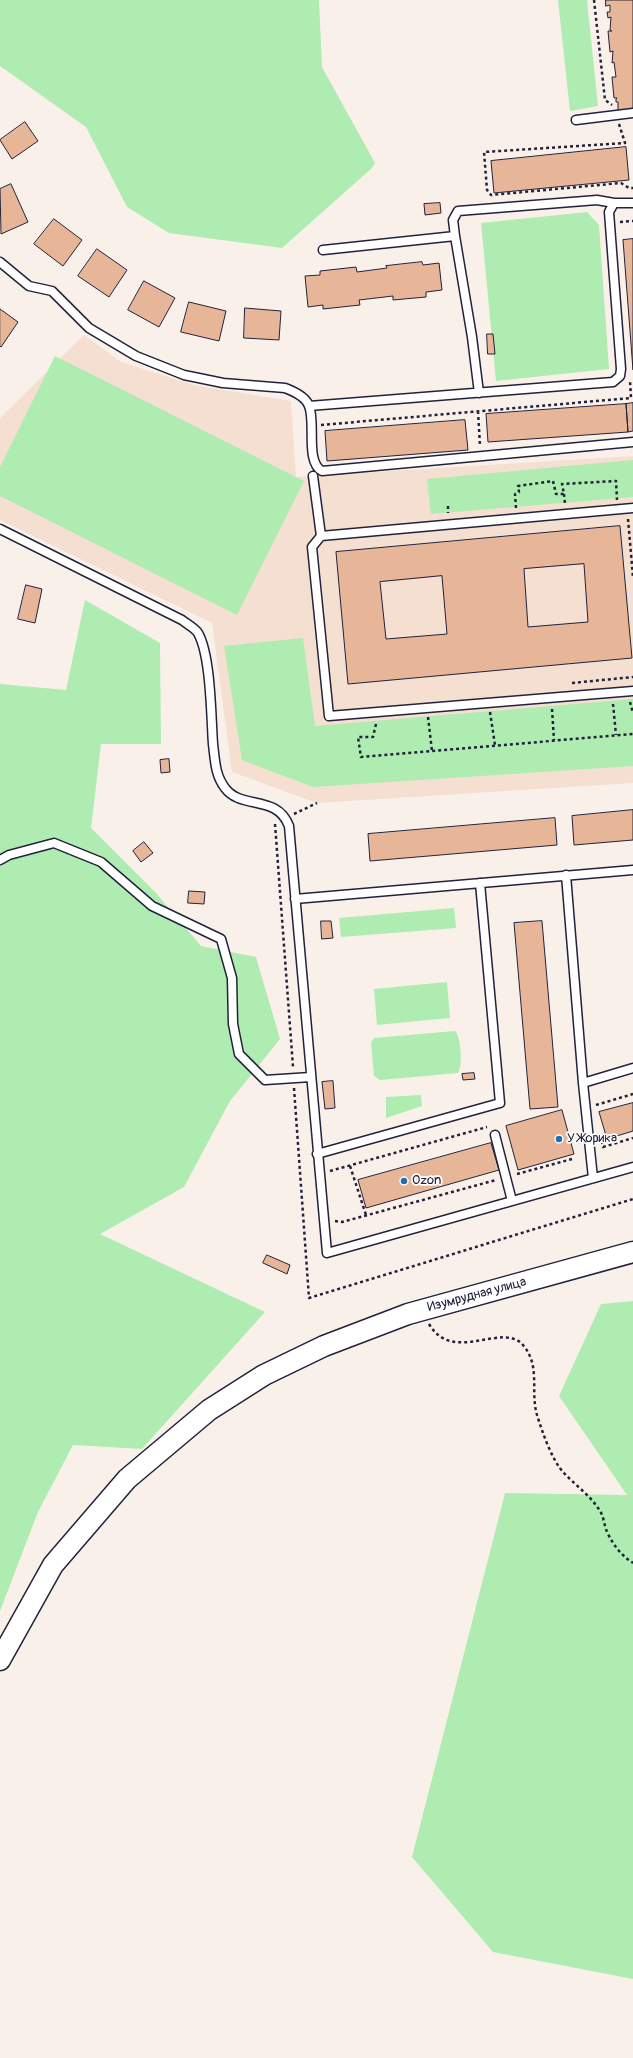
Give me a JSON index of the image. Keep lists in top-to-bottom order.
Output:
{
  "streets": {
    "street": ["Изумрудная улица"]
  },
  "places": ["У Жорика", "Ozon"]
}
